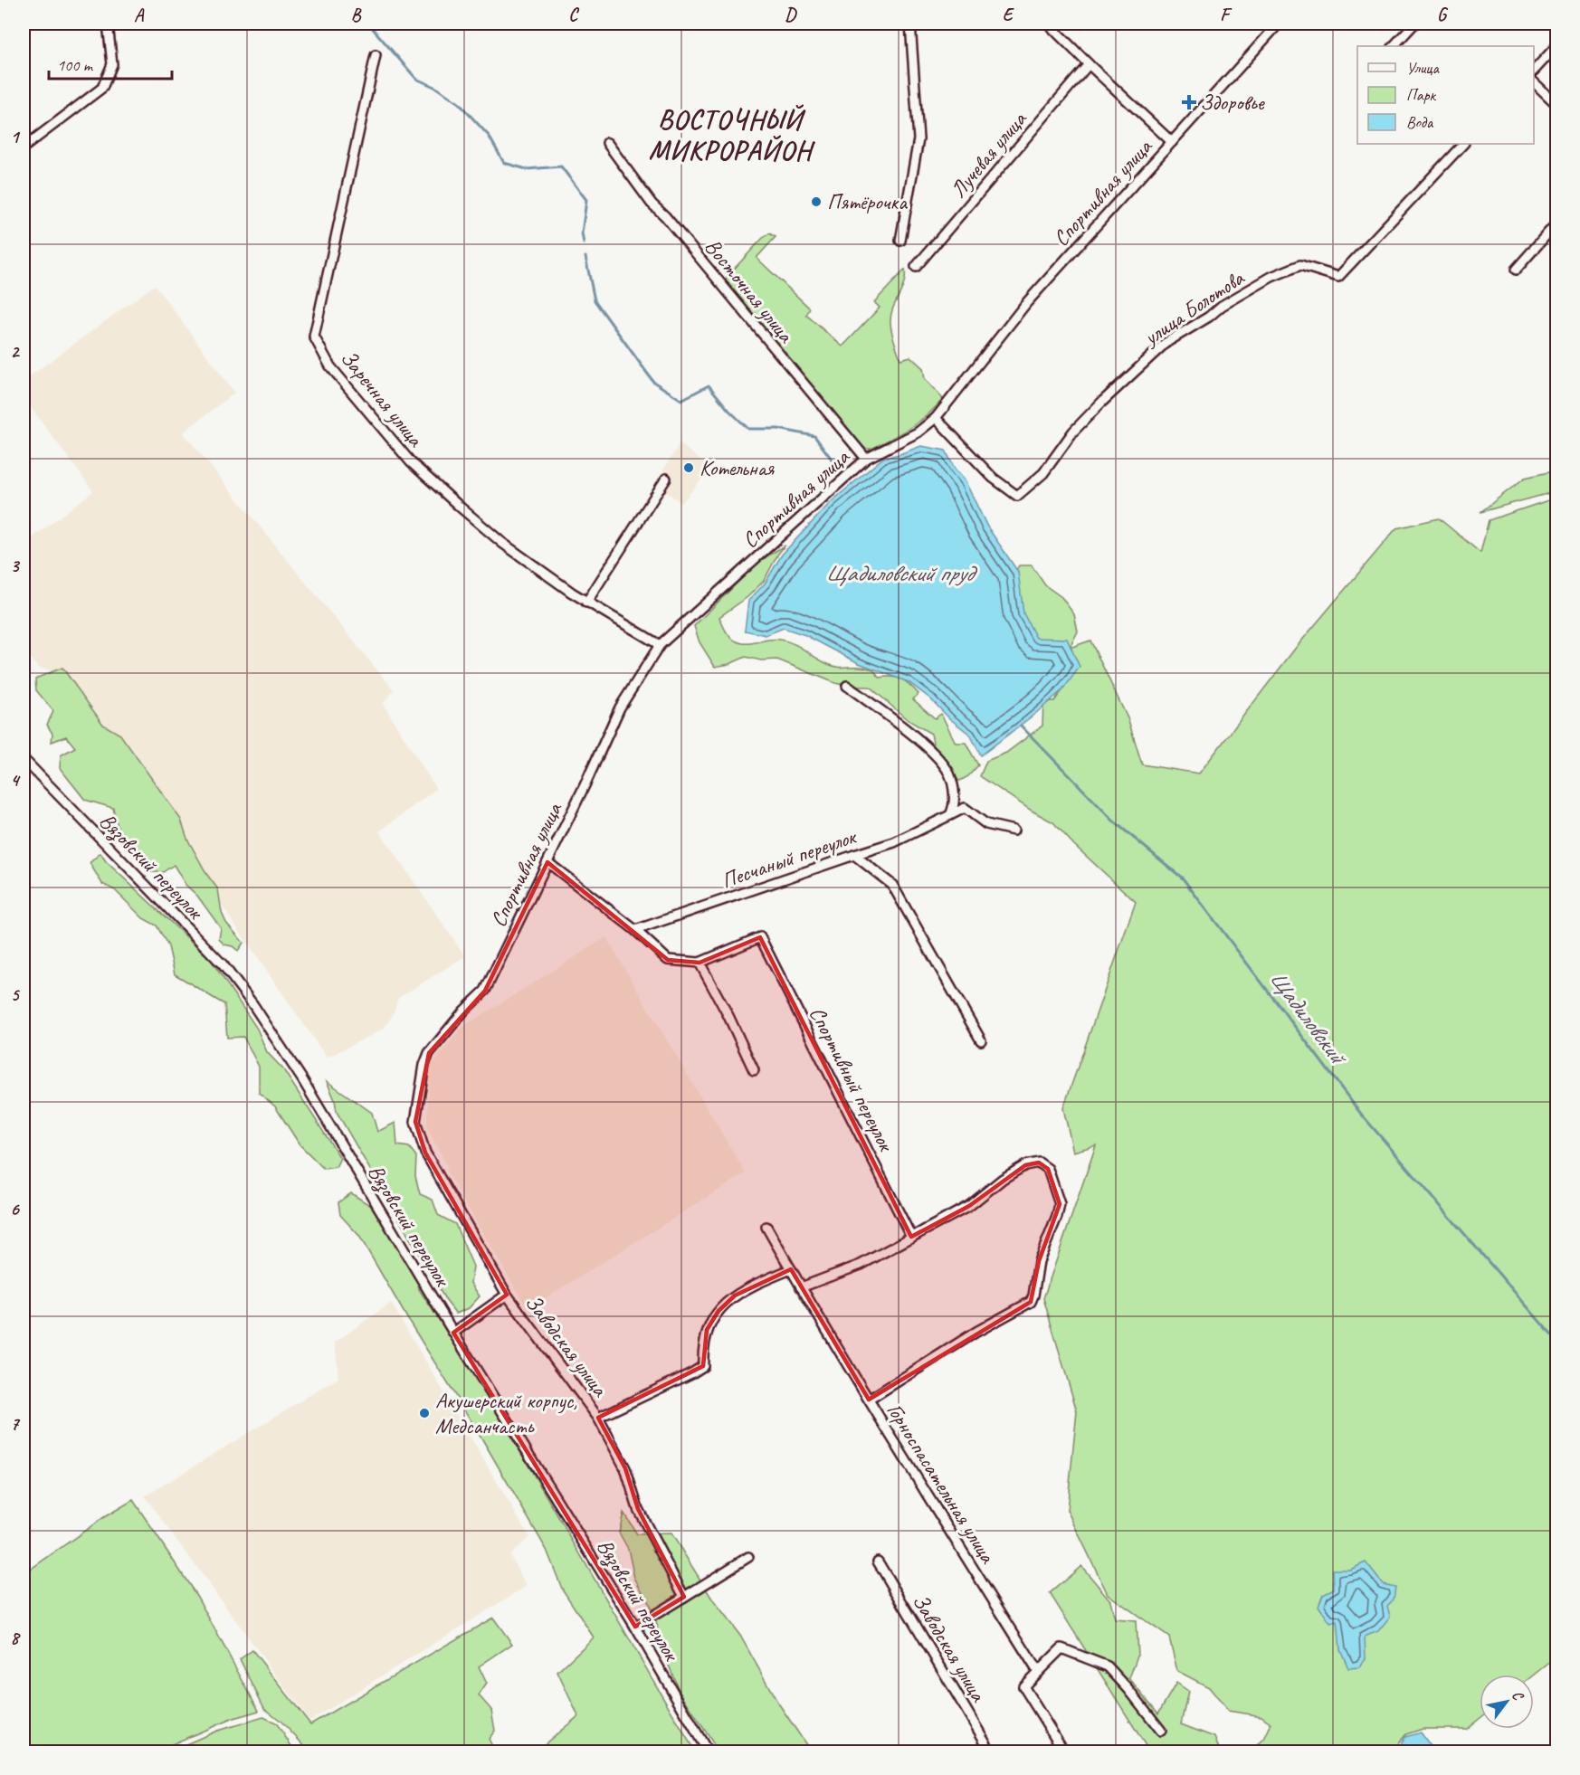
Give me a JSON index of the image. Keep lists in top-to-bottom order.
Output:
{
  "streets": {
    "street": [
      "Лучевая улица",
      "Спортивная улица",
      "Восточная улица",
      "улица Болотова",
      "Заречная улица",
      "Песчаный переулок",
      "Вязовский переулок",
      "Спортивный переулок",
      "Заводская улица",
      "Горноспасательная улица"
    ]
  },
  "crossings": [
    ["Спортивная улица", "Восточная улица"],
    ["Спортивная улица", "улица Болотова"],
    ["Спортивная улица", "Заречная улица"],
    ["Спортивная улица", "Заводская улица"],
    ["Заводская улица", "Горноспасательная улица"]
  ],
  "districts": ["ВОСТОЧНЫЙ МИКРОРАЙОН"],
  "water": ["Щадиловский пруд", "Щадиловский"],
  "places": {
    "health": ["Здоровье"],
    "other": ["Пятёрочка", "Котельная", "Акушерский корпус, Медсанчасть"]
  },
  "legend": ["Улица", "Парк", "Вода"],
  "scale_bar": "100 m",
  "north": "top right",
  "grid": {
    "columns": [
      "A",
      "B",
      "C",
      "D",
      "E",
      "F",
      "G"
    ],
    "rows": [
      "1",
      "2",
      "3",
      "4",
      "5",
      "6",
      "7",
      "8"
    ]
  }
}
